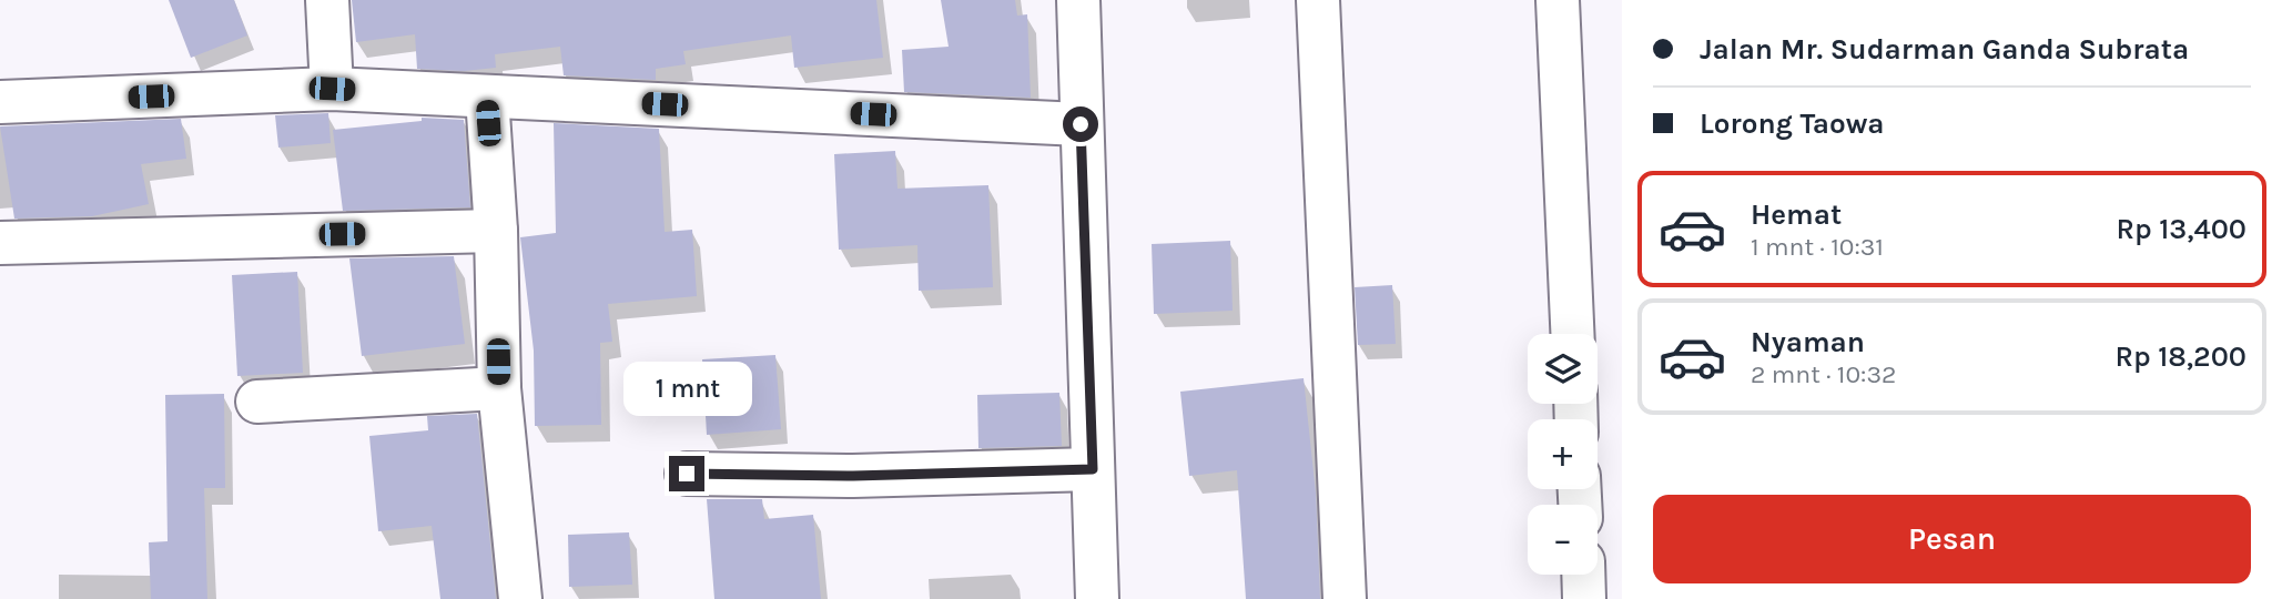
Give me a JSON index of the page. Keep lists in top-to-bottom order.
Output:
{
  "page": {
    "banner": ["Jalan Mr. Sudarman Ganda Subrata", "Lorong Taowa"],
    "list": [
      {
        "name": "Hemat",
        "note": "1 mnt · 10:31",
        "value": "Rp 13,400"
      },
      {
        "name": "Nyaman",
        "note": "2 mnt · 10:32",
        "value": "Rp 18,200"
      }
    ],
    "map_buttons": ["+", "−"],
    "bubble": "1 mnt",
    "buttons": "Pesan"
  }
}
